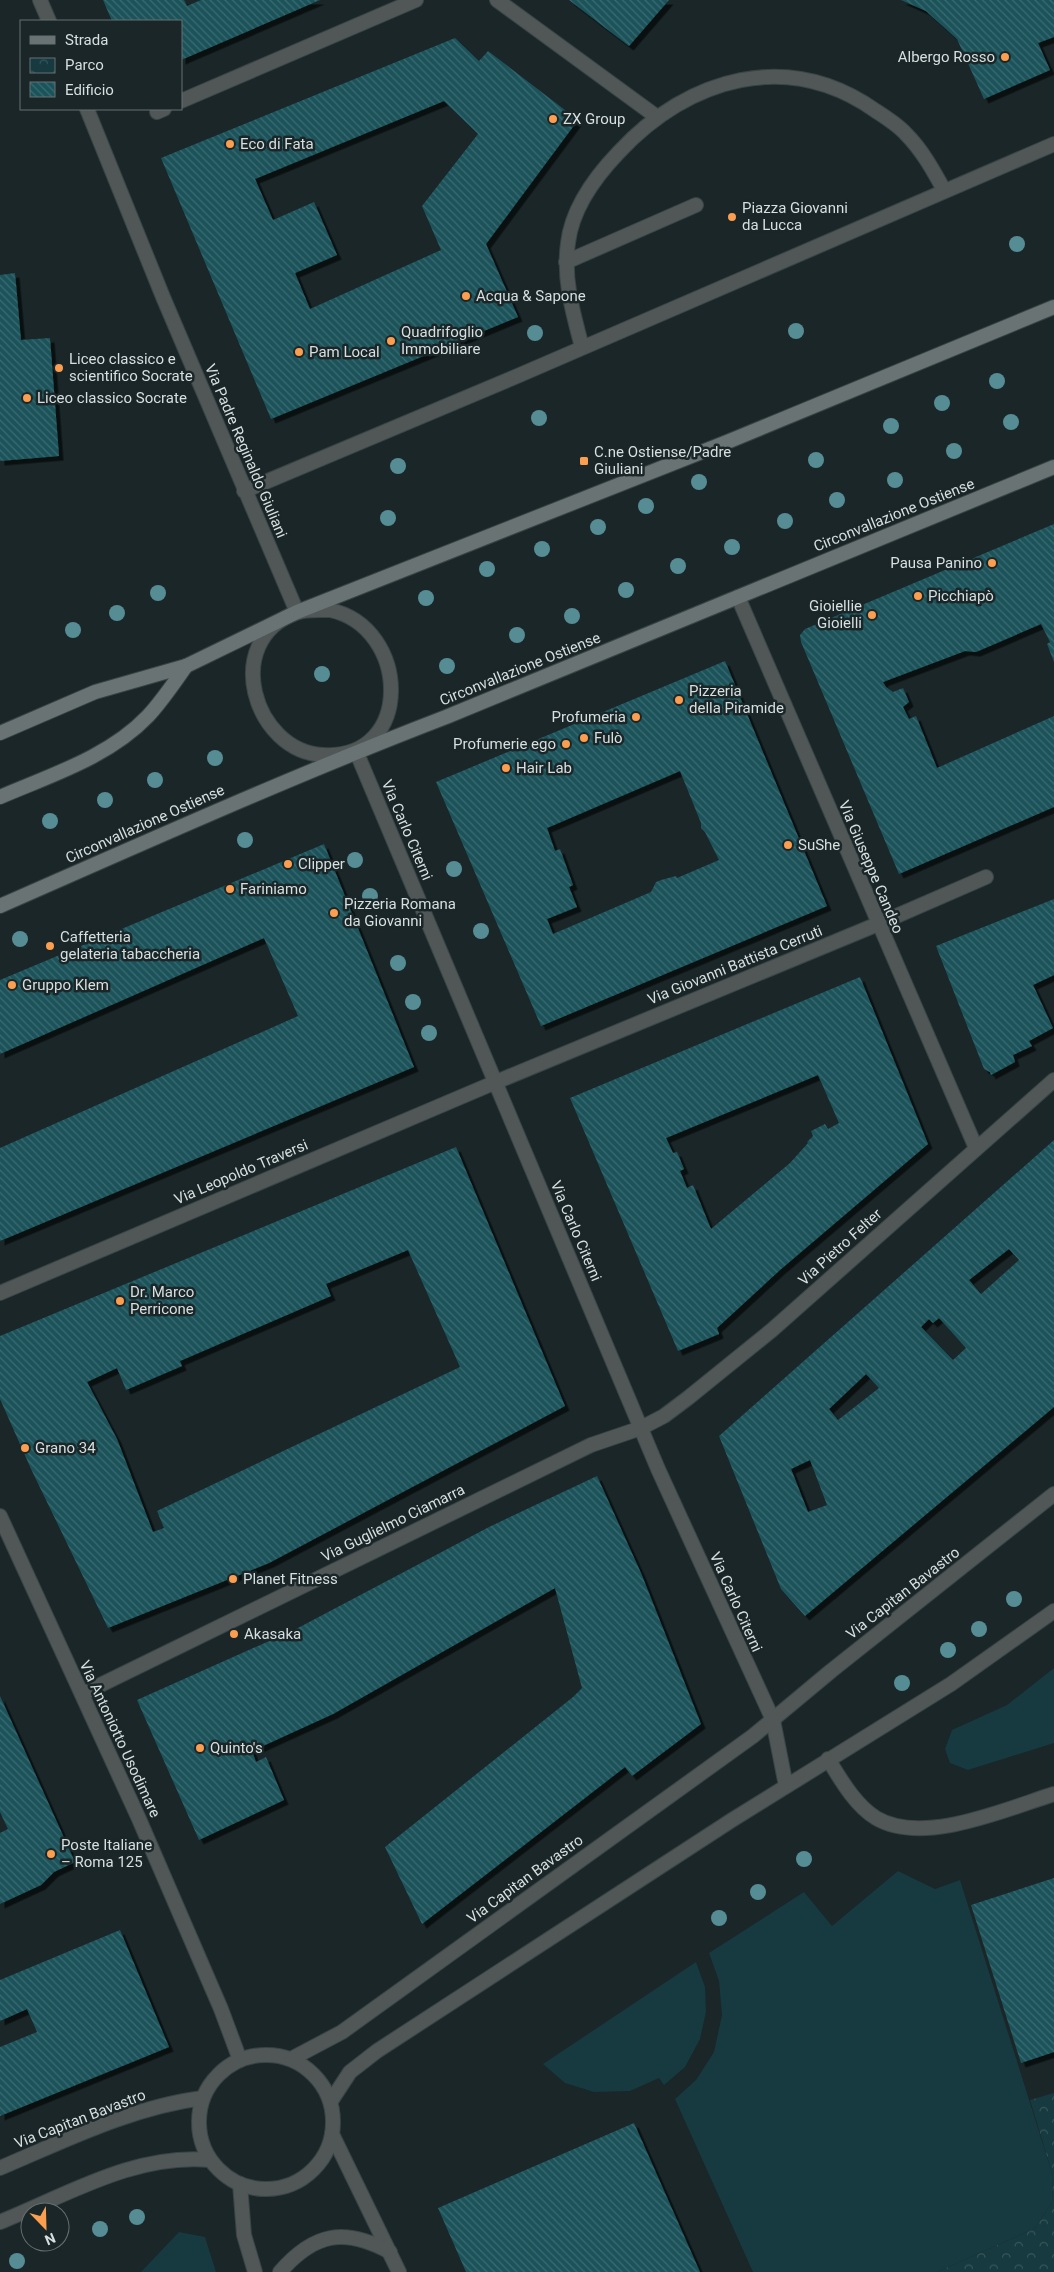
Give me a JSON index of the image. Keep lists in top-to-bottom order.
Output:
{
  "streets": {
    "main road": ["Circonvallazione Ostiense"],
    "street": [
      "Via Padre Reginaldo Giuliani",
      "Via Carlo Citerni",
      "Via Giuseppe Candeo",
      "Via Giovanni Battista Cerruti",
      "Via Leopoldo Traversi",
      "Via Pietro Felter",
      "Via Guglielmo Ciamarra",
      "Via Capitan Bavastro",
      "Via Antoniotto Usodimare"
    ]
  },
  "crossings": [
    ["Via Padre Reginaldo Giuliani", "Circonvallazione Ostiense"],
    ["Via Padre Reginaldo Giuliani", "Via Carlo Citerni"],
    ["Circonvallazione Ostiense", "Via Carlo Citerni"],
    ["Circonvallazione Ostiense", "Via Giuseppe Candeo"],
    ["Via Carlo Citerni", "Via Giovanni Battista Cerruti"],
    ["Via Carlo Citerni", "Via Leopoldo Traversi"],
    ["Via Carlo Citerni", "Via Pietro Felter"],
    ["Via Carlo Citerni", "Via Guglielmo Ciamarra"],
    ["Via Carlo Citerni", "Via Capitan Bavastro"],
    ["Via Giuseppe Candeo", "Via Giovanni Battista Cerruti"],
    ["Via Giuseppe Candeo", "Via Pietro Felter"],
    ["Via Giovanni Battista Cerruti", "Via Leopoldo Traversi"],
    ["Via Pietro Felter", "Via Guglielmo Ciamarra"],
    ["Via Guglielmo Ciamarra", "Via Antoniotto Usodimare"],
    ["Via Capitan Bavastro", "Via Antoniotto Usodimare"]
  ],
  "places": {
    "other": [
      "Albergo Rosso",
      "ZX Group",
      "Eco di Fata",
      "Piazza Giovanni da Lucca",
      "Acqua & Sapone",
      "Quadrifoglio Immobiliare",
      "Pam Local",
      "Liceo classico e scientifico Socrate",
      "Liceo classico Socrate",
      "Pausa Panino",
      "Picchiapò",
      "Gioiellie Gioielli",
      "Pizzeria della Piramide",
      "Profumeria",
      "Fulò",
      "Profumerie ego",
      "Hair Lab",
      "SuShe",
      "Clipper",
      "Fariniamo",
      "Pizzeria Romana da Giovanni",
      "Caffetteria gelateria tabaccheria",
      "Gruppo Klem",
      "Dr. Marco Perricone",
      "Grano 34",
      "Planet Fitness",
      "Akasaka",
      "Quinto's",
      "Poste Italiane – Roma 125"
    ],
    "transit": ["C.ne Ostiense/Padre Giuliani"]
  },
  "legend": ["Strada", "Parco", "Edificio"],
  "north": "bottom right"
}
